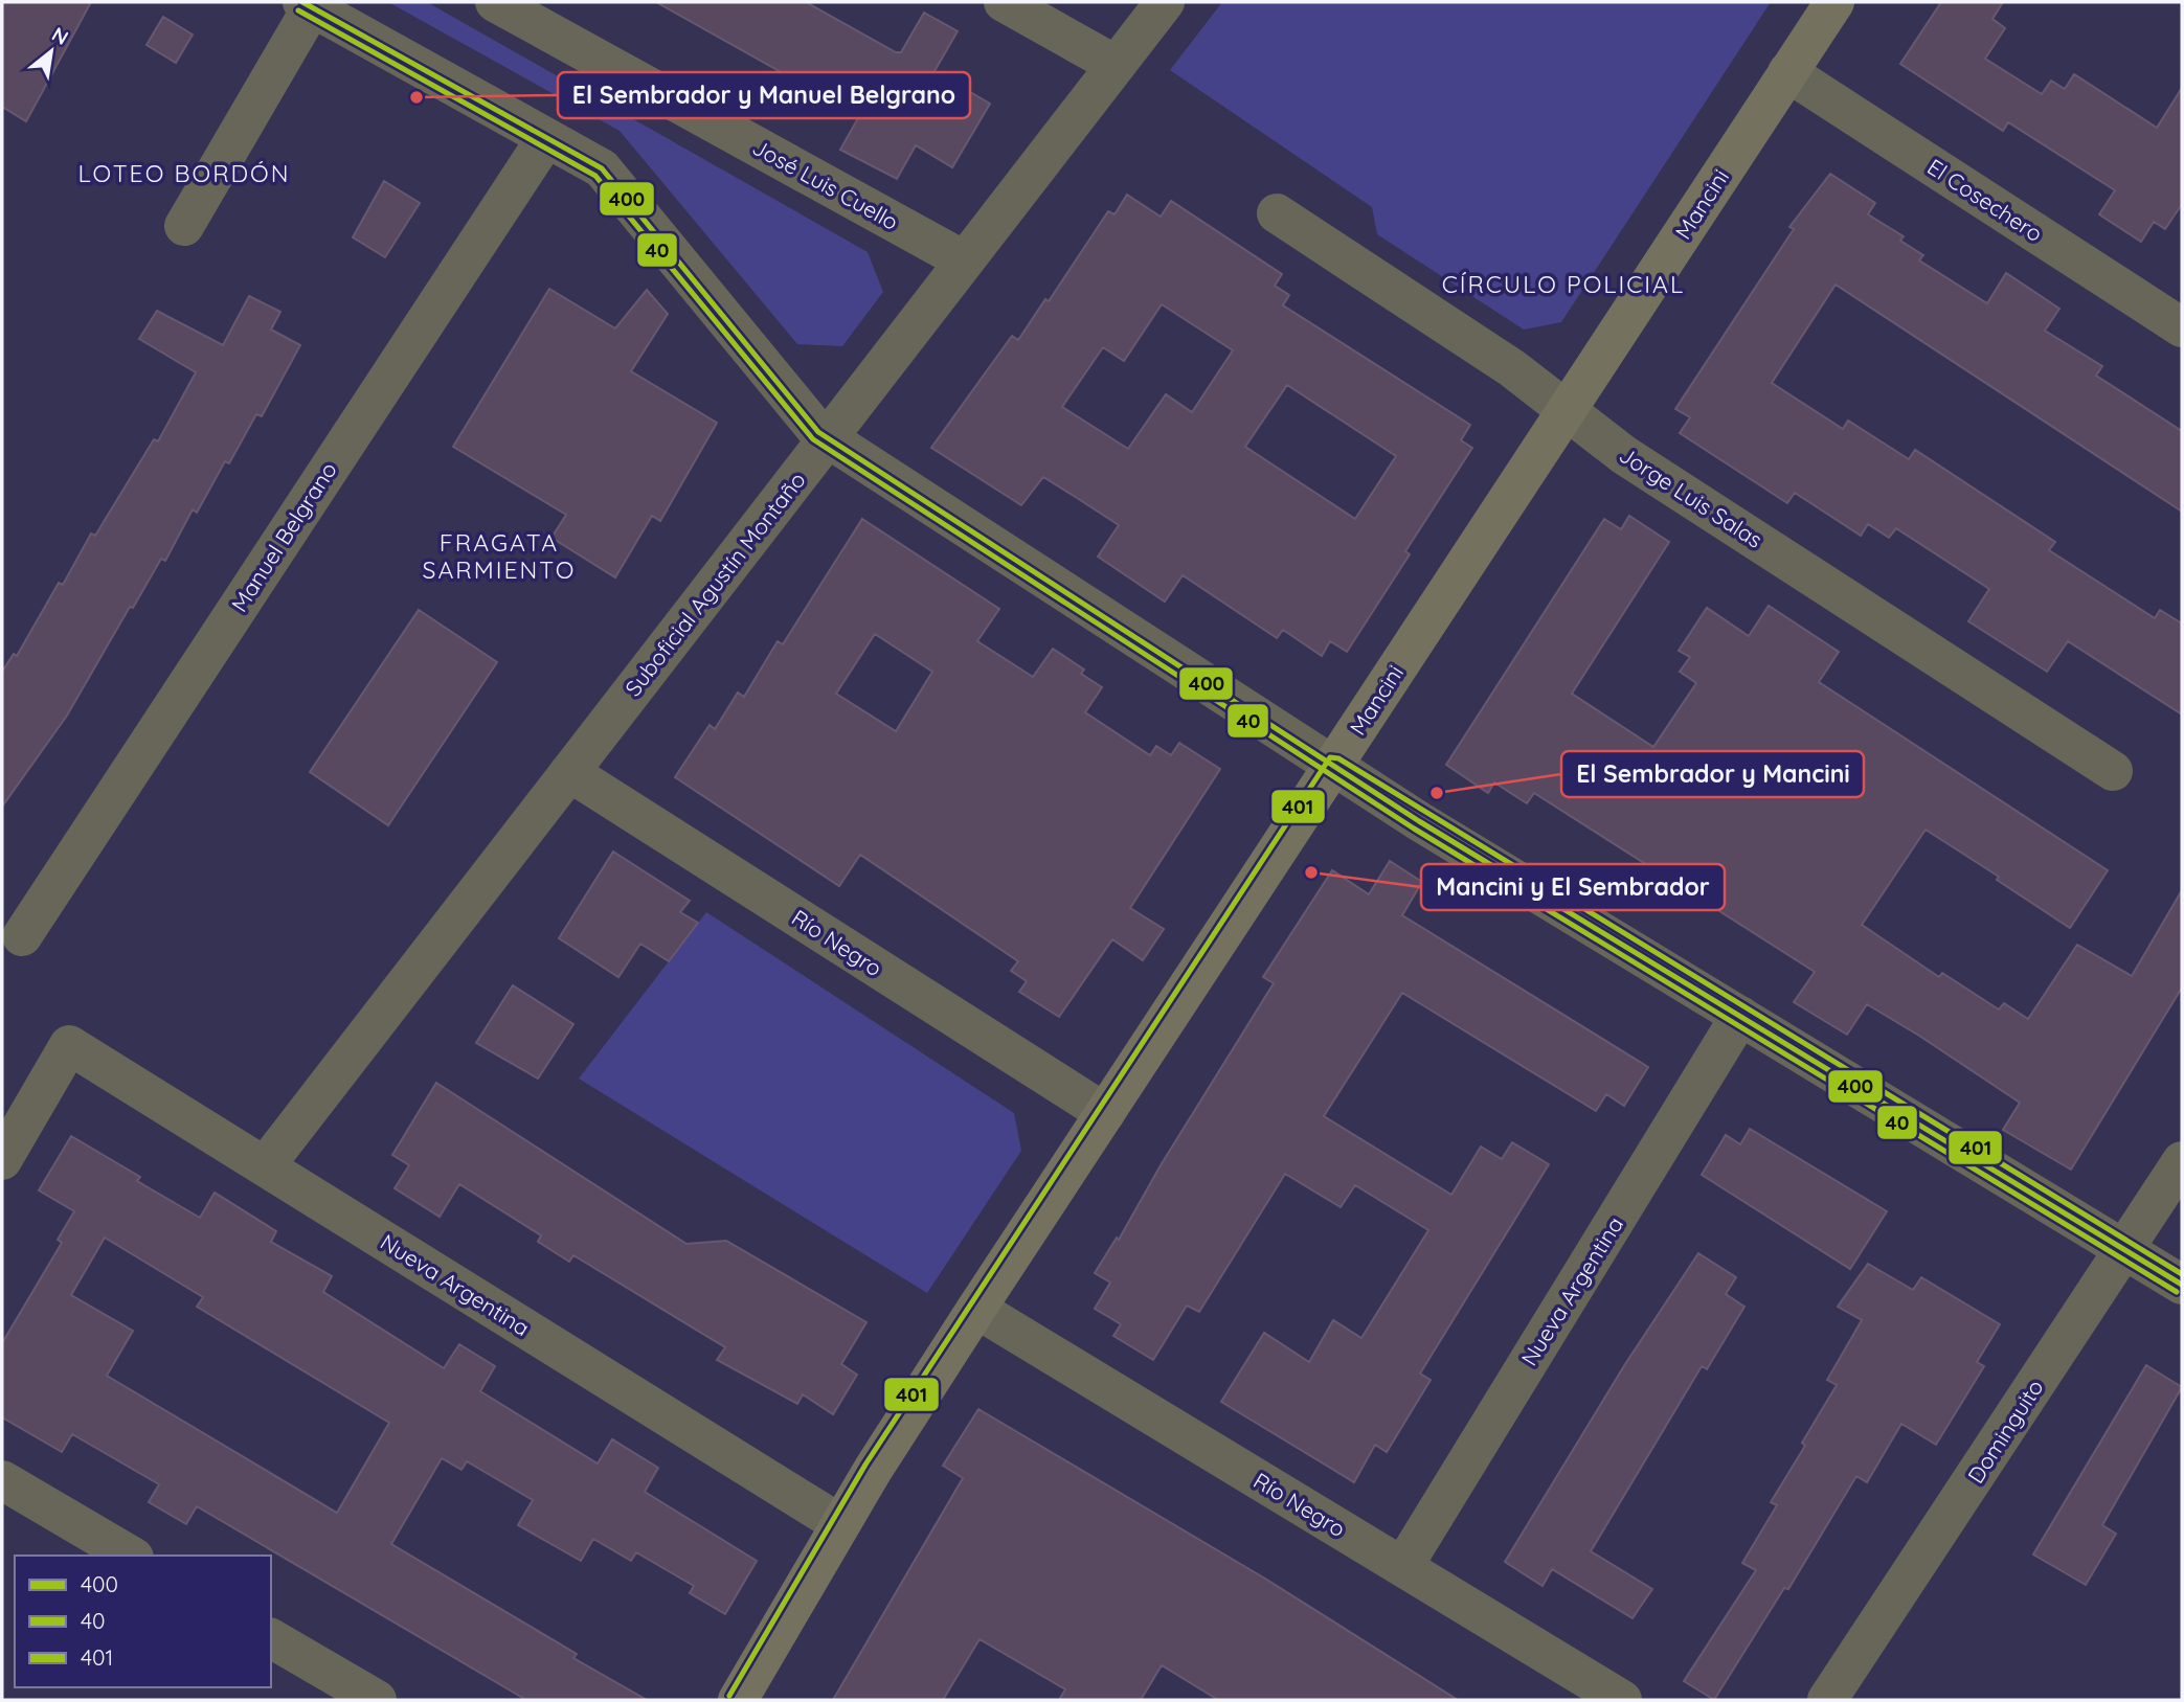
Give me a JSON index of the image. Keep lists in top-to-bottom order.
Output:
{
  "streets": {
    "street": [
      "José Luis Cuello",
      "El Cosechero",
      "Mancini",
      "Jorge Luis Salas",
      "Manuel Belgrano",
      "Suboficial Agustín Montaño",
      "Río Negro",
      "Nueva Argentina",
      "Dominguito"
    ]
  },
  "crossings": [
    ["José Luis Cuello", "Suboficial Agustín Montaño"],
    ["El Cosechero", "Mancini"],
    ["Mancini", "Jorge Luis Salas"],
    ["Mancini", "Río Negro"],
    ["Mancini", "Nueva Argentina"],
    ["Suboficial Agustín Montaño", "Río Negro"],
    ["Suboficial Agustín Montaño", "Nueva Argentina"],
    ["Río Negro", "Nueva Argentina"]
  ],
  "districts": ["LOTEO BORDÓN", "CÍRCULO POLICIAL", "FRAGATA SARMIENTO"],
  "places": ["El Sembrador y Manuel Belgrano", "El Sembrador y Mancini", "Mancini y El Sembrador"],
  "lines": ["transit line 400", "transit line 40", "transit line 401"],
  "legend": ["400", "40", "401"],
  "north": "top right"
}
